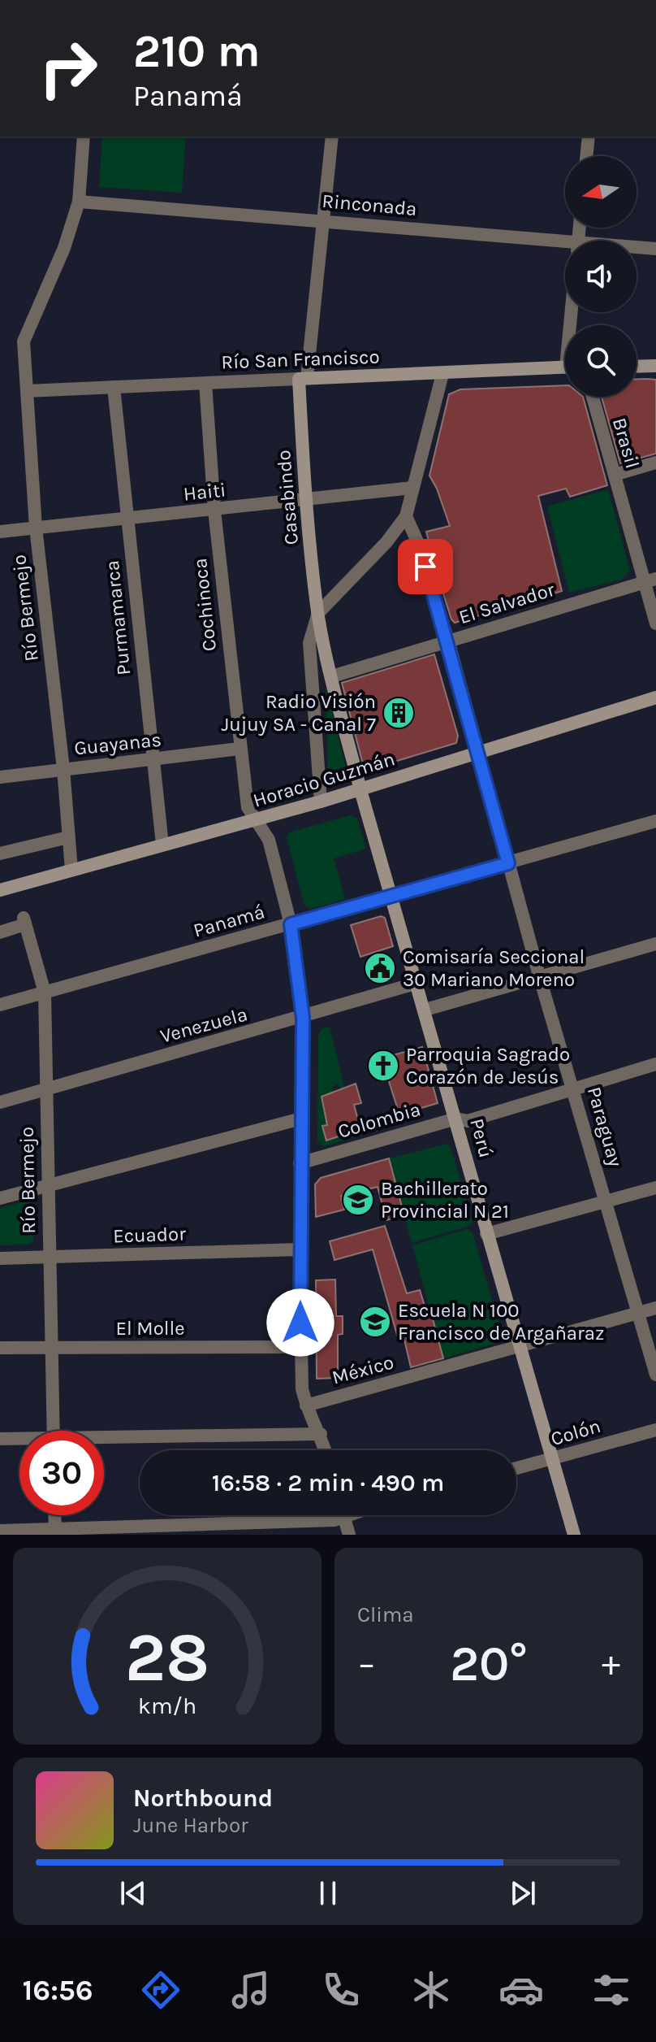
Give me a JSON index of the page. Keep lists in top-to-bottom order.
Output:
{
  "streets": {
    "main road": [
      "Río San Francisco",
      "Casabindo",
      "Horacio Guzmán",
      "Perú"
    ],
    "street": [
      "Rinconada",
      "Brasil",
      "Haiti",
      "El Salvador",
      "Cochinoca",
      "Río Bermejo",
      "Purmamarca",
      "Guayanas",
      "Panamá",
      "Venezuela",
      "Colombia",
      "Paraguay",
      "Ecuador",
      "El Molle",
      "México",
      "Colón"
    ]
  },
  "crossings": [
    ["Rinconada", "Río Bermejo"],
    ["Río San Francisco", "Casabindo"],
    ["Río San Francisco", "Cochinoca"],
    ["Río San Francisco", "Río Bermejo"],
    ["Río San Francisco", "Purmamarca"],
    ["Brasil", "El Salvador"],
    ["Haiti", "Casabindo"],
    ["Haiti", "Cochinoca"],
    ["Haiti", "Río Bermejo"],
    ["Haiti", "Purmamarca"],
    ["Casabindo", "El Salvador"],
    ["Casabindo", "Horacio Guzmán"],
    ["Casabindo", "Perú"],
    ["El Salvador", "Paraguay"],
    ["Cochinoca", "Guayanas"],
    ["Cochinoca", "Horacio Guzmán"],
    ["Cochinoca", "Panamá"],
    ["Cochinoca", "Venezuela"],
    ["Cochinoca", "Colombia"],
    ["Cochinoca", "Ecuador"],
    ["Cochinoca", "El Molle"],
    ["Cochinoca", "México"],
    ["Río Bermejo", "Guayanas"],
    ["Río Bermejo", "Horacio Guzmán"],
    ["Río Bermejo", "Panamá"],
    ["Río Bermejo", "Venezuela"],
    ["Río Bermejo", "Ecuador"],
    ["Río Bermejo", "El Molle"],
    ["Purmamarca", "Guayanas"],
    ["Purmamarca", "Horacio Guzmán"],
    ["Horacio Guzmán", "Paraguay"],
    ["Horacio Guzmán", "Perú"],
    ["Panamá", "Paraguay"],
    ["Panamá", "Perú"],
    ["Venezuela", "Perú"],
    ["Colombia", "Paraguay"],
    ["Colombia", "Perú"],
    ["Paraguay", "México"],
    ["Perú", "México"],
    ["Perú", "Colón"]
  ],
  "places": {
    "building": ["Radio Visión Jujuy SA - Canal 7"],
    "public building": ["Comisaría Seccional 30 Mariano Moreno"],
    "church": ["Parroquia Sagrado Corazón de Jesús"],
    "school or university": ["Bachillerato Provincial N 21", "Escuela N 100 Francisco de Argañaraz"]
  },
  "north": "left",
  "page": {
    "turn": ["210 m", "Panamá"],
    "limit": "30",
    "trip": "16:58 · 2 min · 490 m",
    "tile": "Clima",
    "heat": ["−", "20°", "+"],
    "song": ["Northbound", "June Harbor"],
    "tabs": "16:56",
    "gauge": ["28", "km/h"]
  }
}
